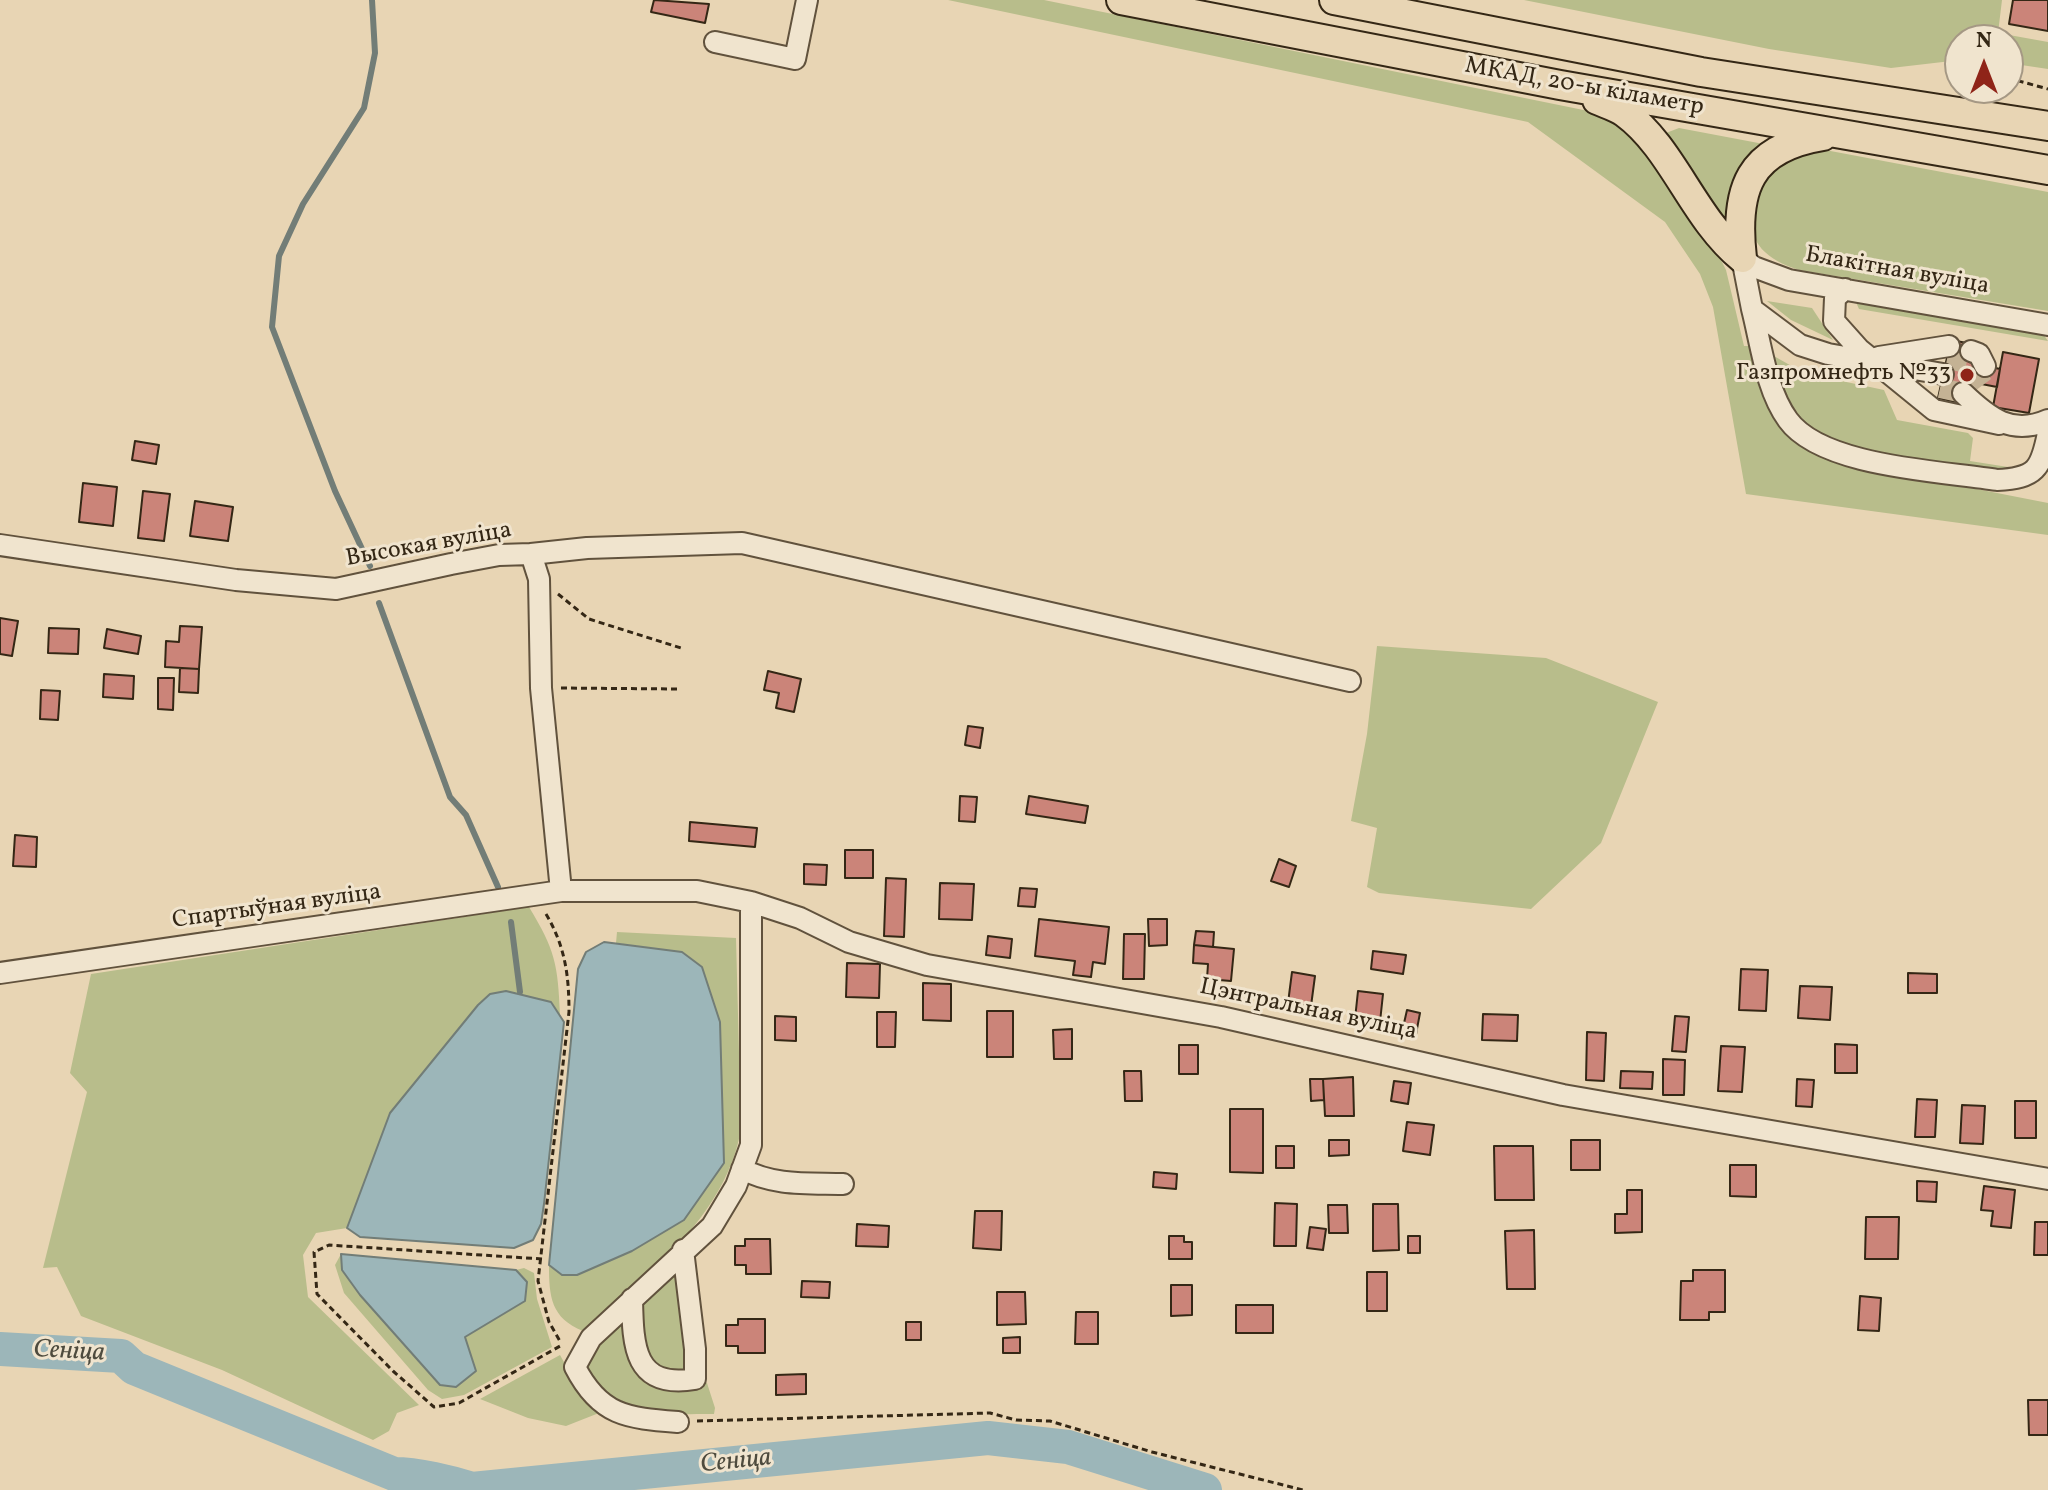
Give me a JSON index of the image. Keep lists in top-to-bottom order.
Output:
{
  "streets": {
    "highway": ["МКАД, 20-ы кіламетр"],
    "street": [
      "Блакітная вуліца",
      "Высокая вуліца",
      "Спартыўная вуліца",
      "Цэнтральная вуліца"
    ]
  },
  "crossings": [
    ["Высокая вуліца", "Спартыўная вуліца"],
    ["Высокая вуліца", "Цэнтральная вуліца"],
    ["Спартыўная вуліца", "Цэнтральная вуліца"]
  ],
  "water": ["Сеніца"],
  "places": ["Газпромнефть №33"],
  "north": "top"
}
